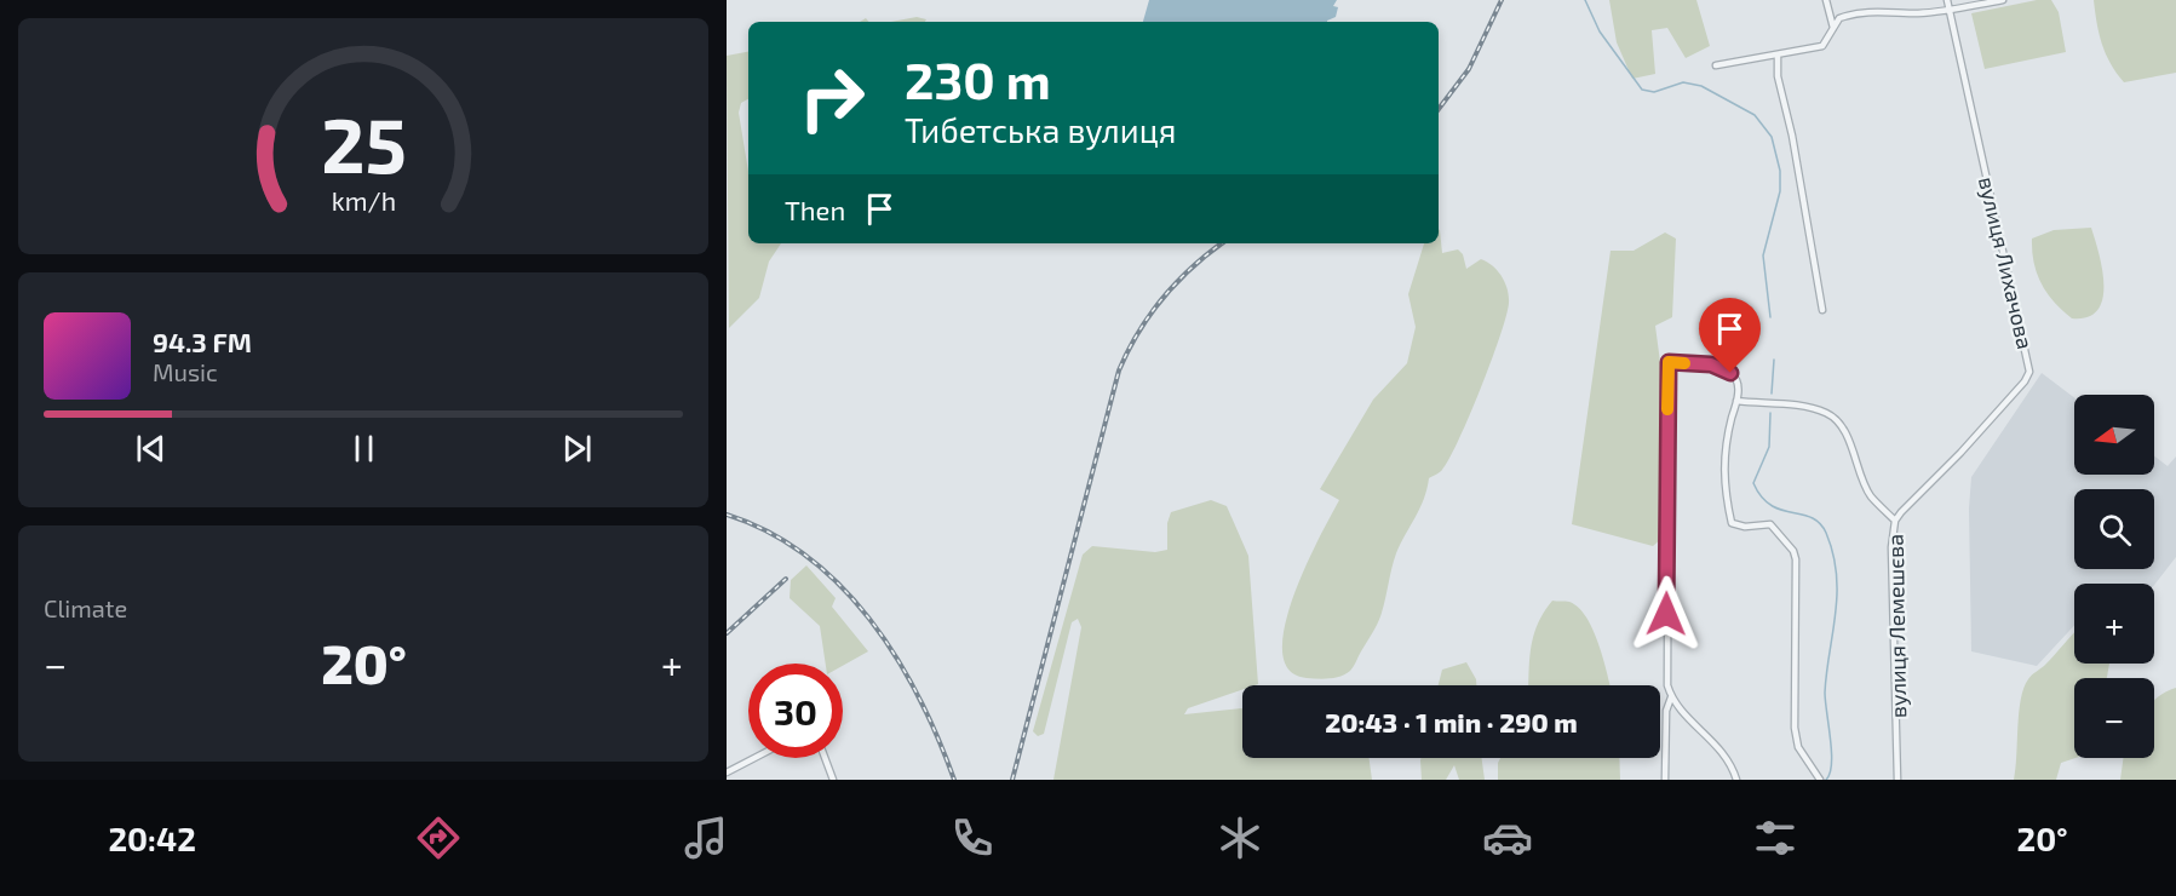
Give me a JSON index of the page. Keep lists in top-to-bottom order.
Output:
{
  "streets": {
    "street": ["вулиця Лихачова", "вулиця Лемешєва"]
  },
  "crossings": [
    ["вулиця Лихачова", "вулиця Лемешєва"]
  ],
  "north": "left",
  "page": {
    "turn": ["230 m", "Тибетська вулиця"],
    "then": "Then",
    "song": ["94.3 FM", "Music"],
    "map_buttons": ["+", "−"],
    "tile": "Climate",
    "heat": ["−", "20°", "+"],
    "limit": "30",
    "trip": "20:43 · 1 min · 290 m",
    "tabs": ["20:42", "20°"],
    "gauge": ["25", "km/h"]
  }
}
